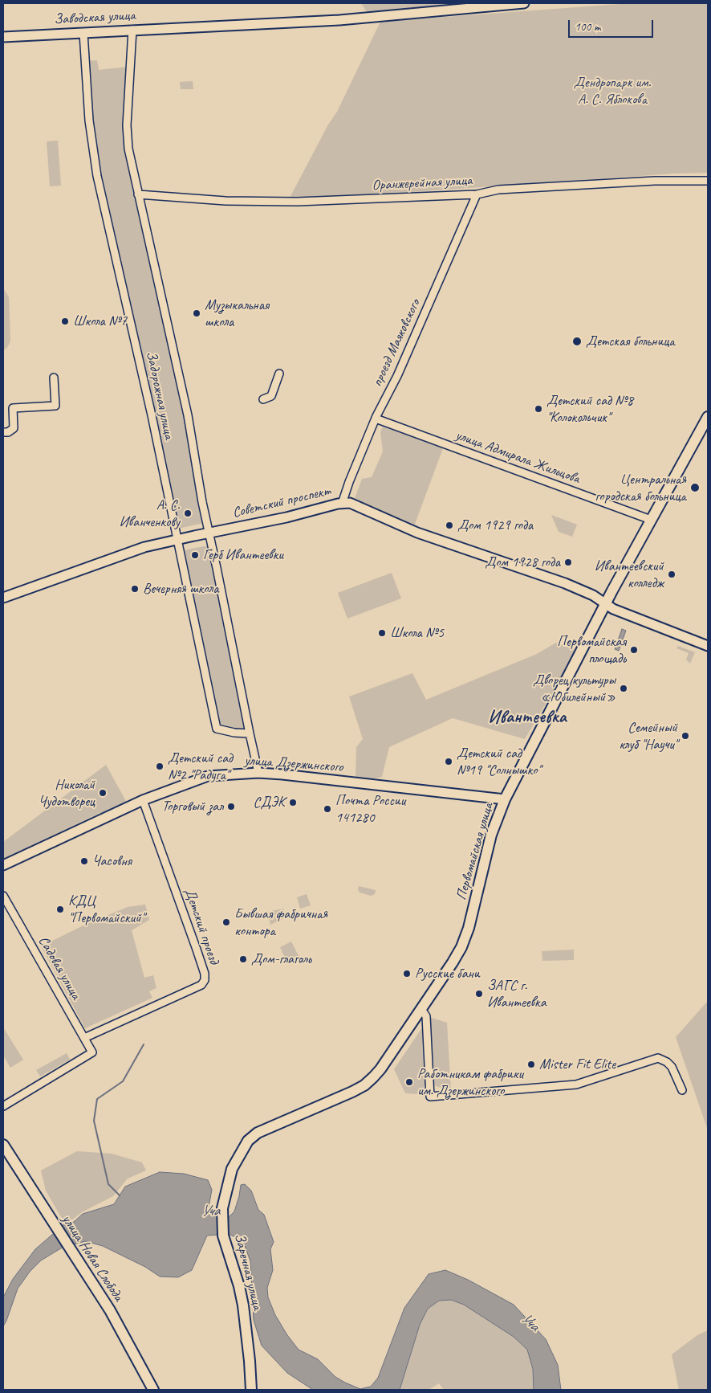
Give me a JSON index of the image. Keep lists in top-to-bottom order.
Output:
{
  "streets": {
    "main road": ["Первомайская улица", "улица Новая Слобода", "Заречная улица"],
    "street": [
      "Заводская улица",
      "Оранжерейная улица",
      "проезд Маяковского",
      "Задорожная улица",
      "улица Адмирала Жильцова",
      "Советский проспект",
      "улица Дзержинского",
      "Детский проезд",
      "Садовая улица"
    ]
  },
  "crossings": [
    ["Заводская улица", "Задорожная улица"],
    ["Оранжерейная улица", "проезд Маяковского"],
    ["Оранжерейная улица", "Задорожная улица"],
    ["проезд Маяковского", "улица Адмирала Жильцова"],
    ["проезд Маяковского", "Советский проспект"],
    ["Задорожная улица", "Советский проспект"],
    ["Задорожная улица", "улица Дзержинского"],
    ["улица Адмирала Жильцова", "Первомайская улица"],
    ["Советский проспект", "Первомайская улица"],
    ["улица Дзержинского", "Первомайская улица"],
    ["улица Дзержинского", "Детский проезд"],
    ["Первомайская улица", "Заречная улица"],
    ["Детский проезд", "Садовая улица"]
  ],
  "districts": ["Ивантеевка"],
  "water": ["Уча"],
  "parks": ["Дендропарк им. А. С. Яблокова"],
  "places": [
    "Музыкальная школа",
    "Школа №7",
    "Детская больница",
    "Детский сад №8 \"Колокольчик\"",
    "Центральная городская больница",
    "А. С. Иванченкову",
    "Дом 1929 года",
    "Герб Ивантеевки",
    "Дом 1928 года",
    "Ивантеевский колледж",
    "Вечерняя школа",
    "Школа №5",
    "Первомайская площадь",
    "Дворец культуры «Юбилейный»",
    "Семейный клуб \"Научи\"",
    "Детский сад №19 \"Солнышко\"",
    "Детский сад №2 \"Радуга\"",
    "Николай Чудотворец",
    "СДЭК",
    "Торговый зал",
    "Почта России 141280",
    "Часовня",
    "КДЦ \"Первомайский\"",
    "Бывшая фабричная контора",
    "Дом-глаголь",
    "Русские бани",
    "ЗАГС г. Ивантеевка",
    "Mister Fit Elite",
    "Работникам фабрики им. Дзержинского"
  ],
  "scale_bar": "100 m"
}
